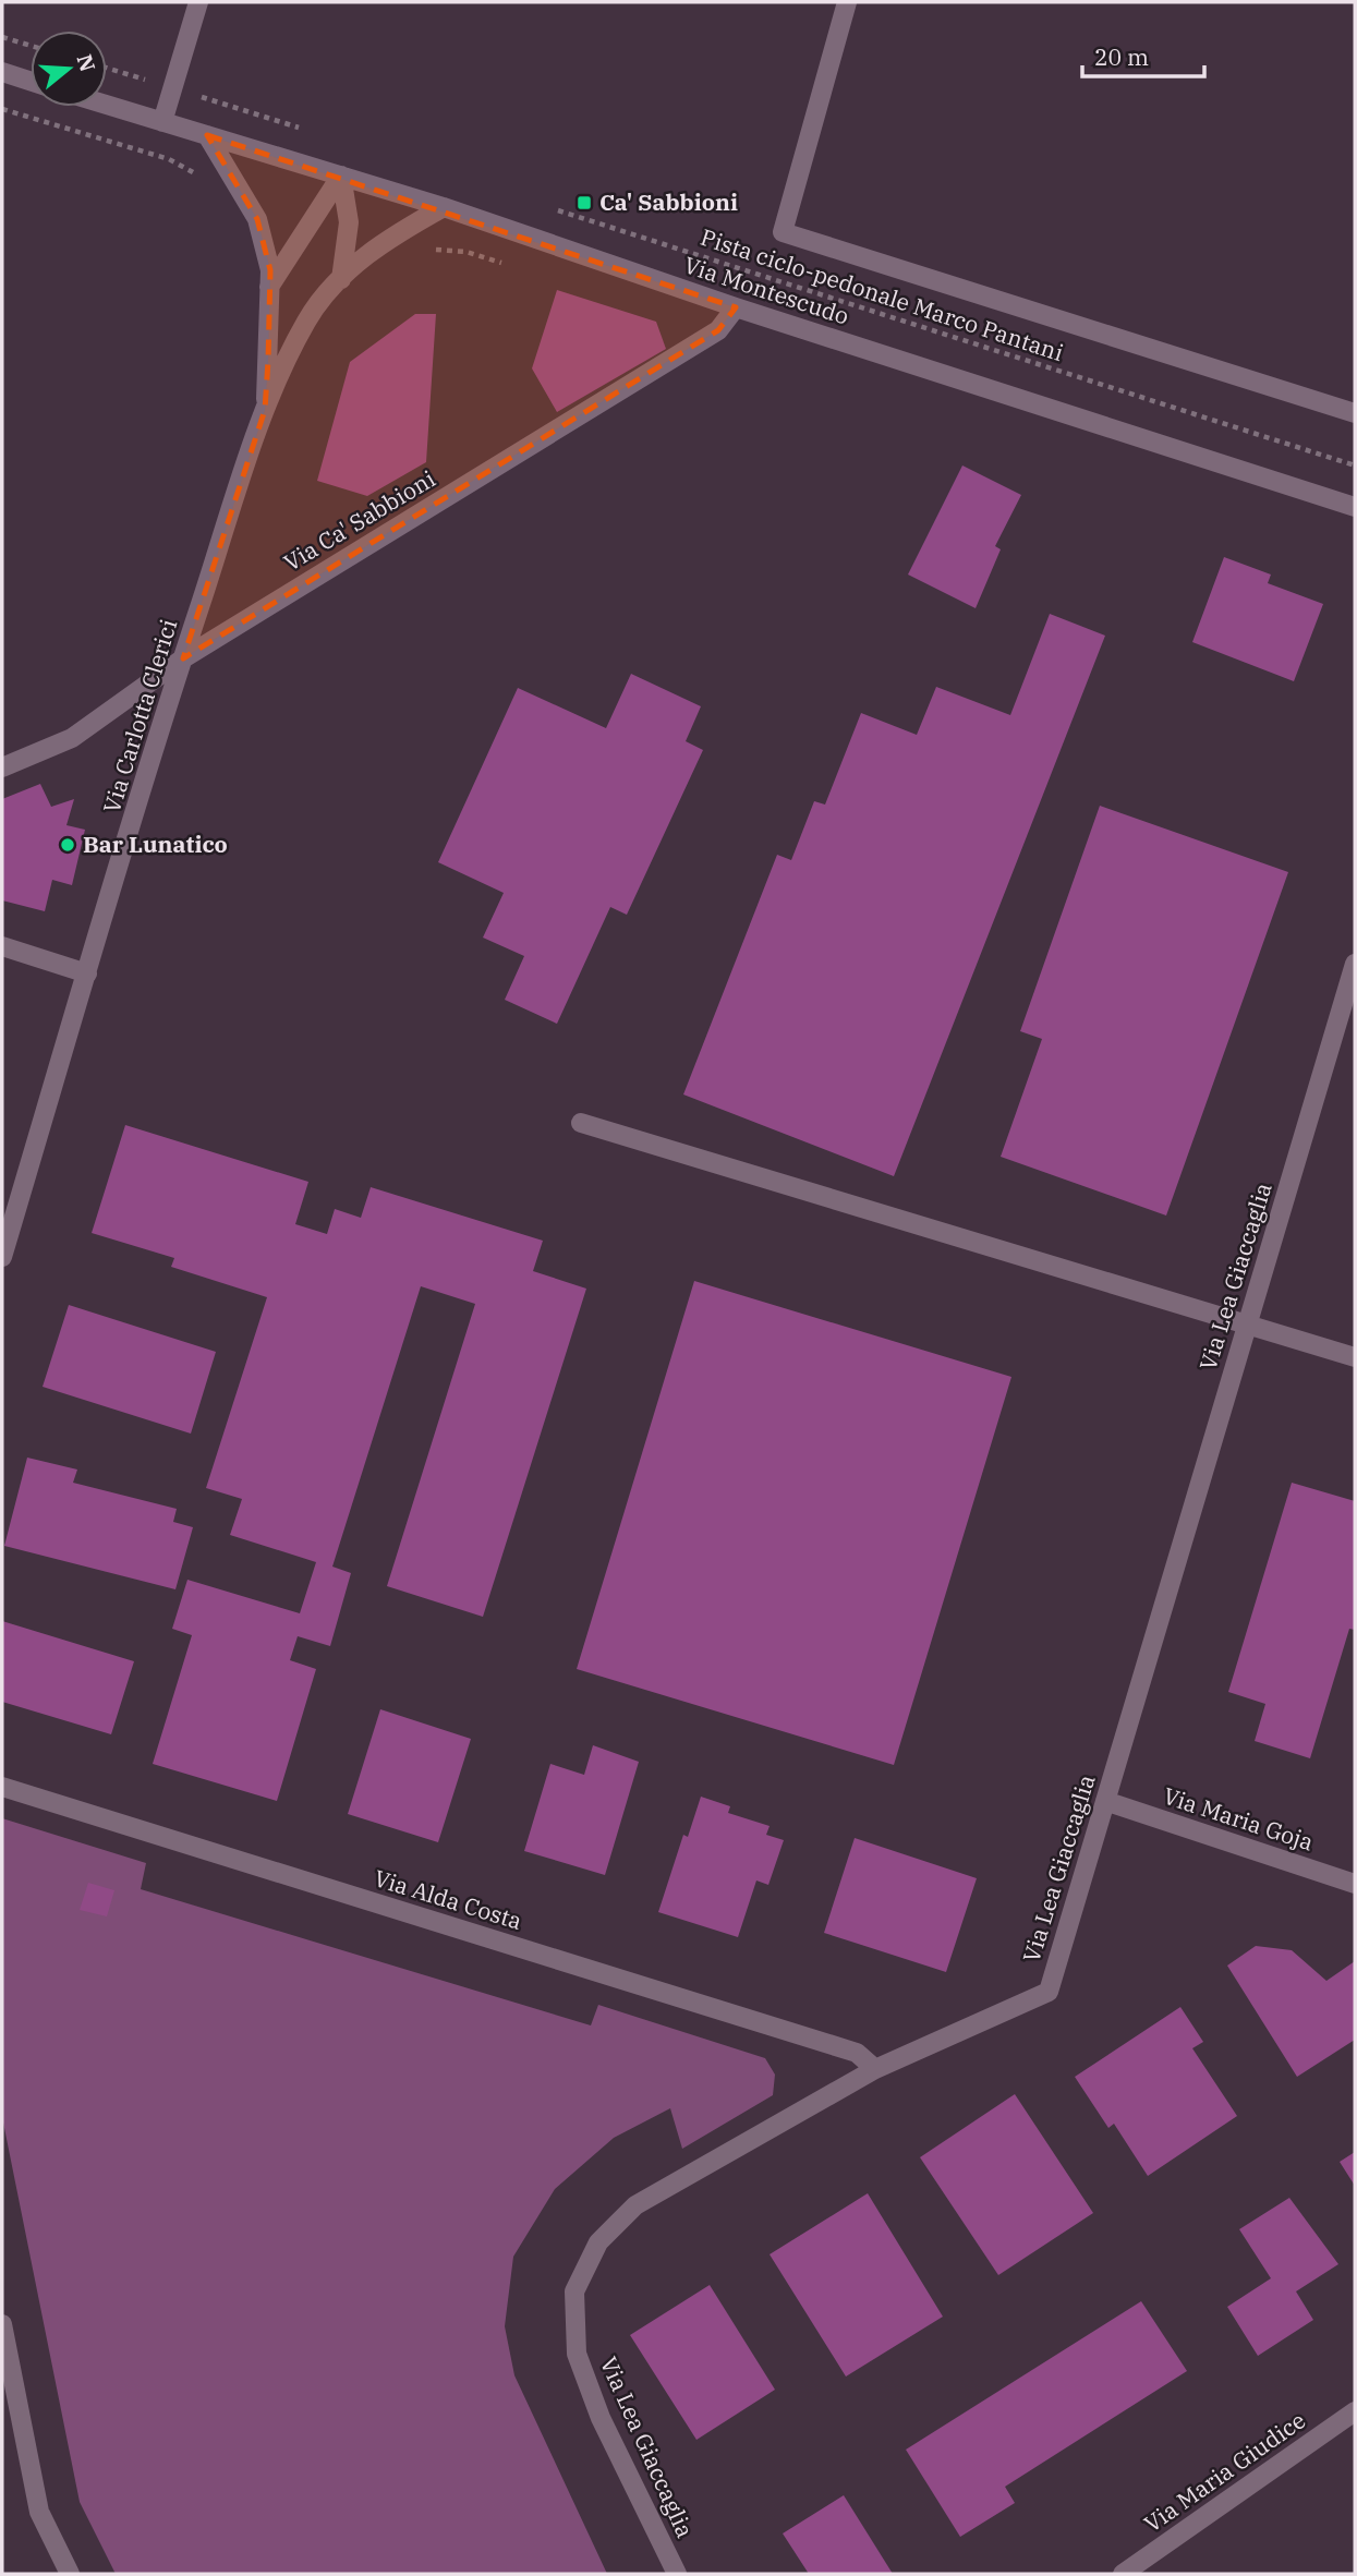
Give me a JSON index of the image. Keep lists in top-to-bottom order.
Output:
{
  "streets": {
    "street": [
      "Via Montescudo",
      "Via Ca' Sabbioni",
      "Via Carlotta Clerici",
      "Via Lea Giaccaglia",
      "Via Maria Goja",
      "Via Alda Costa",
      "Via Maria Giudice"
    ],
    "path": ["Pista ciclo-pedonale Marco Pantani"]
  },
  "crossings": [
    ["Via Montescudo", "Via Ca' Sabbioni"],
    ["Via Montescudo", "Via Carlotta Clerici"],
    ["Via Ca' Sabbioni", "Via Carlotta Clerici"],
    ["Via Lea Giaccaglia", "Via Maria Goja"],
    ["Via Lea Giaccaglia", "Via Alda Costa"]
  ],
  "places": {
    "transit": ["Ca' Sabbioni"],
    "other": ["Bar Lunatico"]
  },
  "scale_bar": "20 m",
  "north": "right"
}
